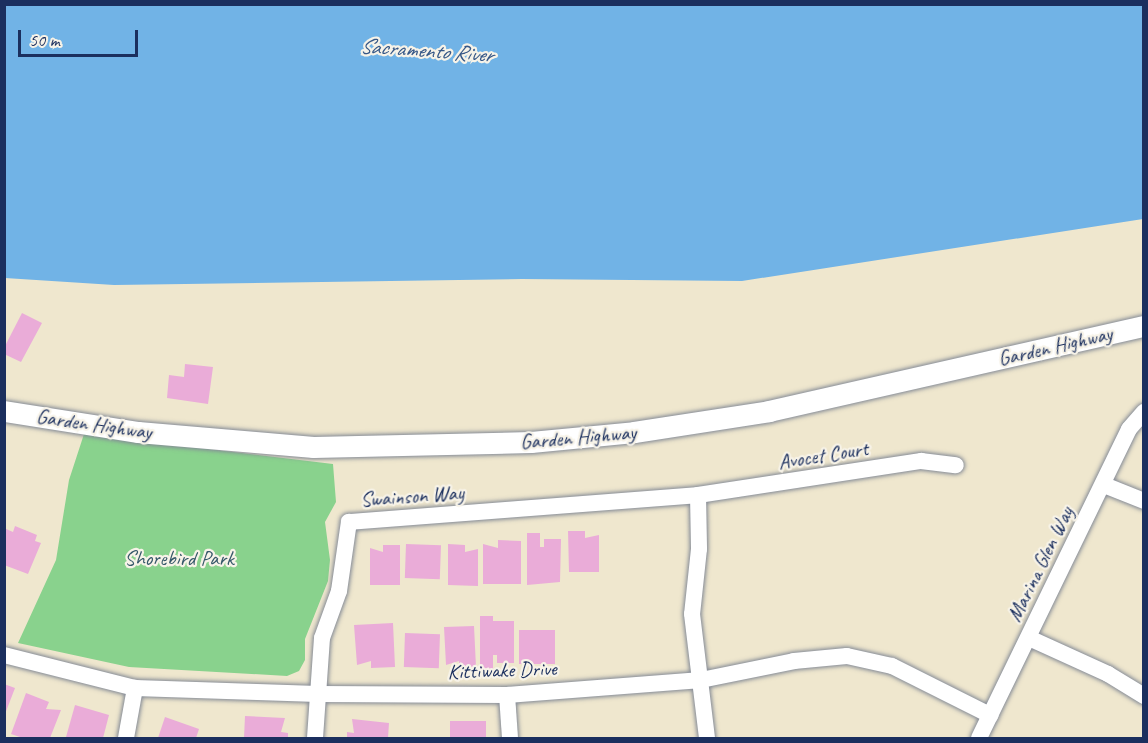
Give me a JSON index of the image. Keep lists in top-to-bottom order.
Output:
{
  "streets": {
    "main road": ["Garden Highway"],
    "street": [
      "Avocet Court",
      "Swainson Way",
      "Marina Glen Way",
      "Kittiwake Drive"
    ]
  },
  "crossings": [
    ["Avocet Court", "Swainson Way"],
    ["Swainson Way", "Kittiwake Drive"],
    ["Marina Glen Way", "Kittiwake Drive"]
  ],
  "water": ["Sacramento River"],
  "parks": ["Shorebird Park"],
  "scale_bar": "50 m"
}
